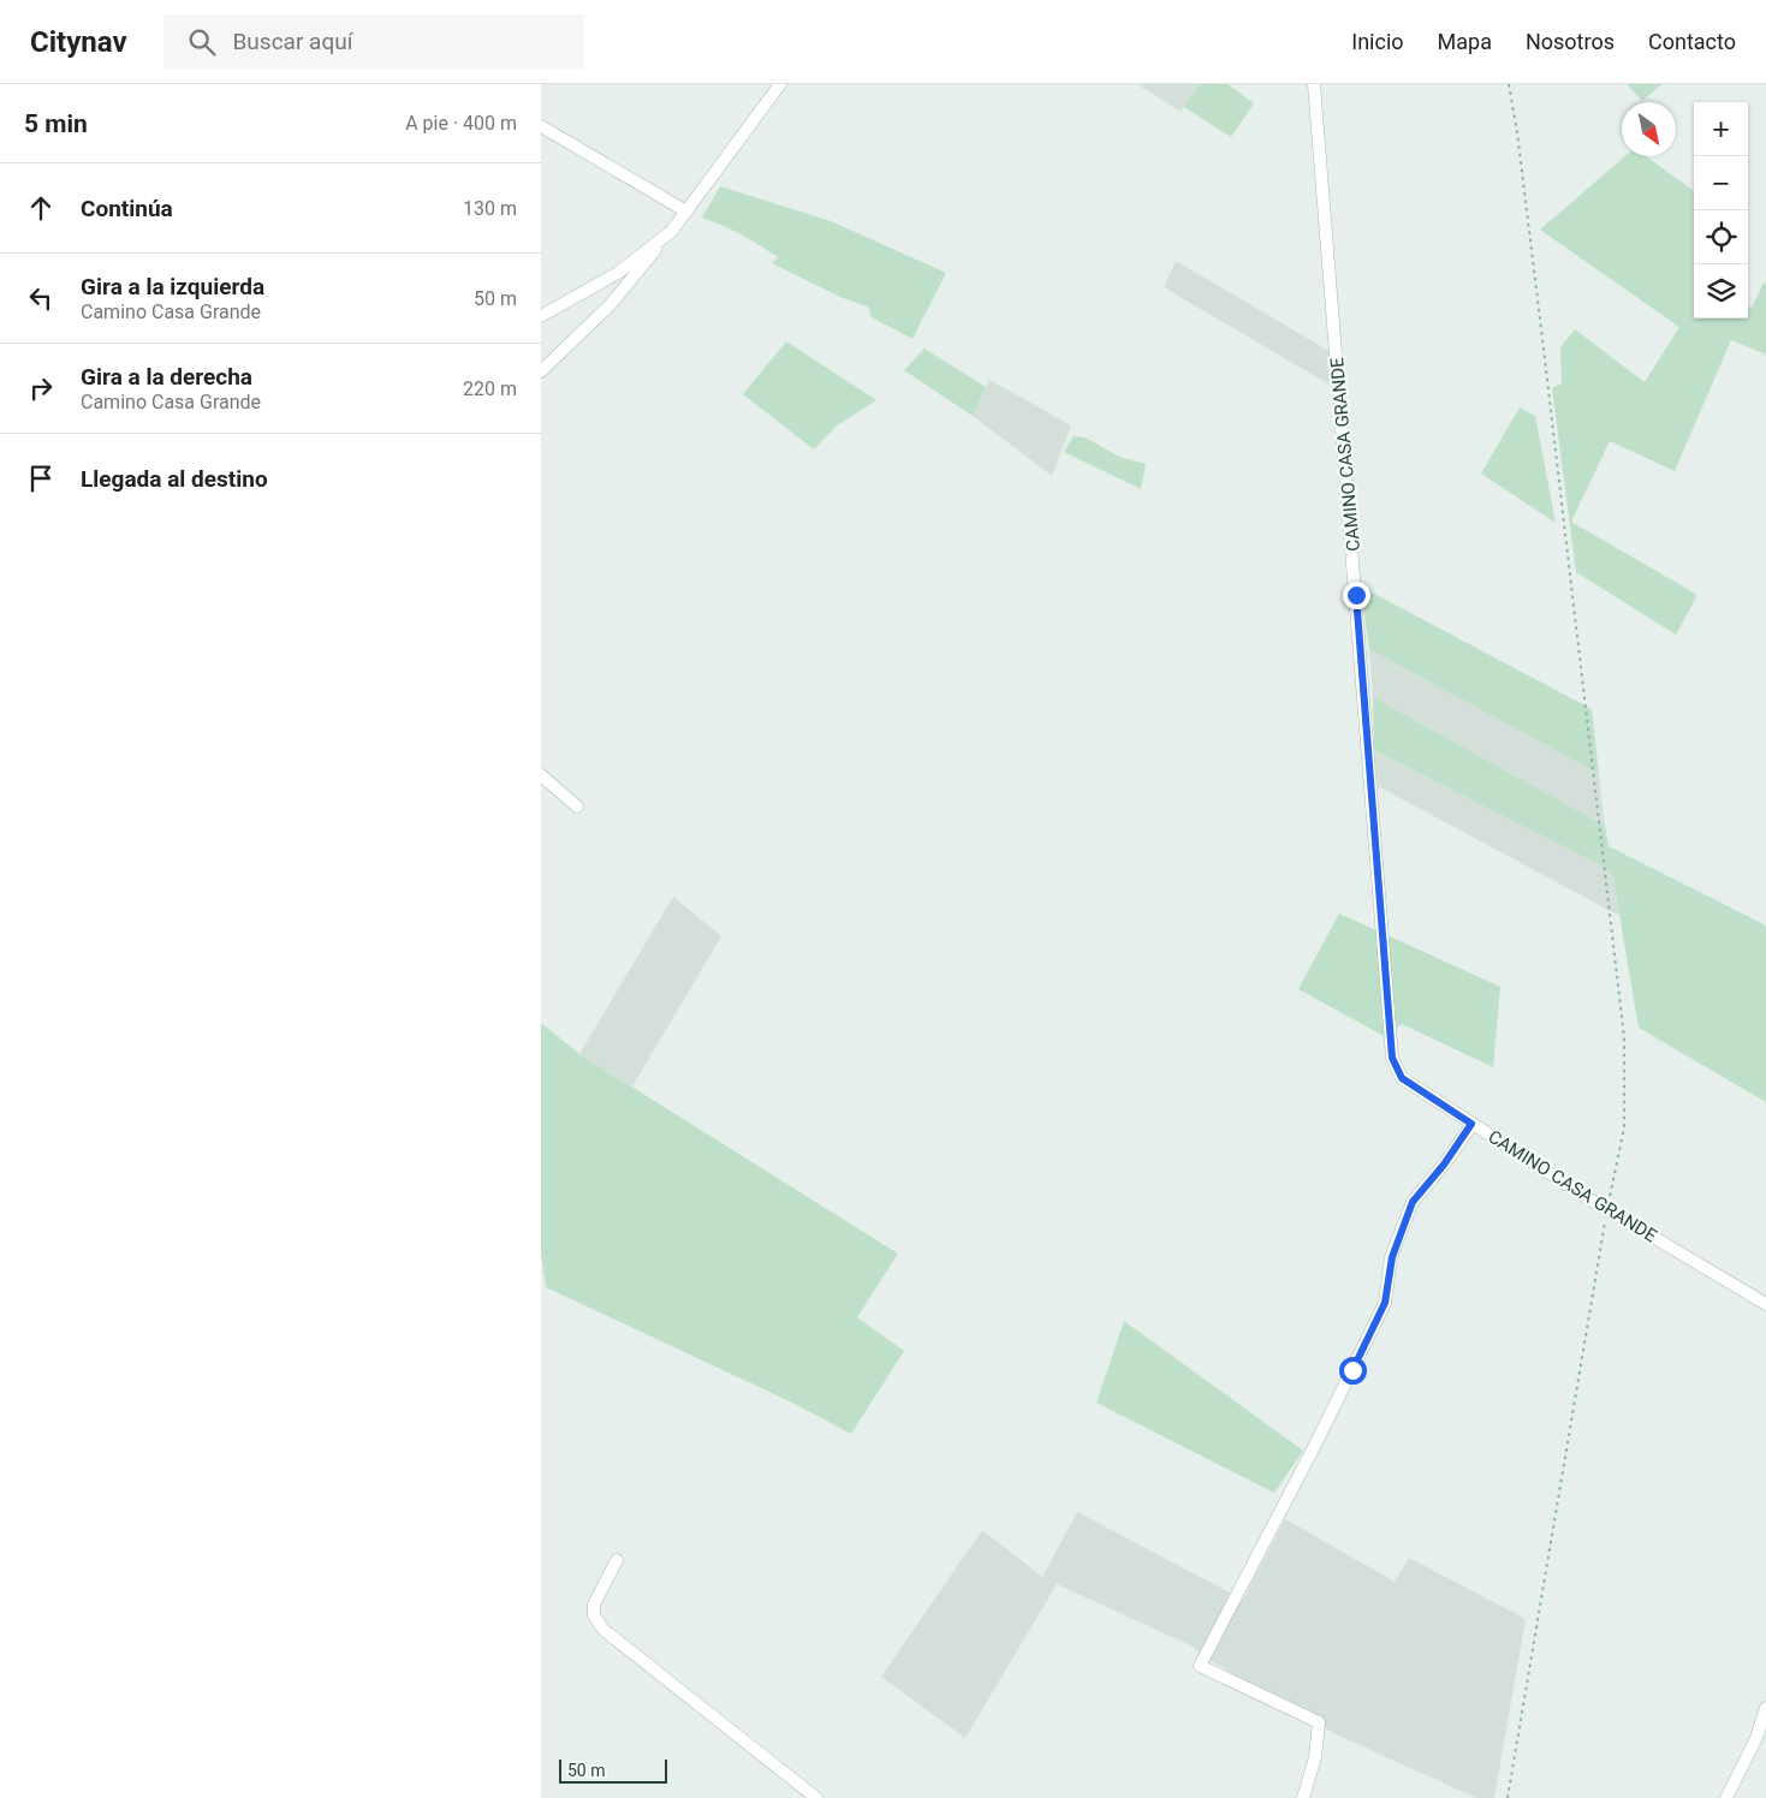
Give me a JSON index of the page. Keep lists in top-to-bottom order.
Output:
{
  "streets": {
    "street": ["CAMINO CASA GRANDE"]
  },
  "scale_bar": "50 m",
  "north": "bottom right",
  "page": {
    "header": "Citynav",
    "search": "Buscar aquí",
    "nav": [
      "Inicio",
      "Mapa",
      "Nosotros",
      "Contacto"
    ],
    "heading": ["5 min", "A pie · 400 m"],
    "map_buttons": ["+", "−"],
    "list": [
      ["Continúa", "130 m"],
      ["Gira a la izquierda", "Camino Casa Grande", "50 m"],
      ["Gira a la derecha", "Camino Casa Grande", "220 m"],
      "Llegada al destino"
    ],
    "scale": "50 m"
  }
}
